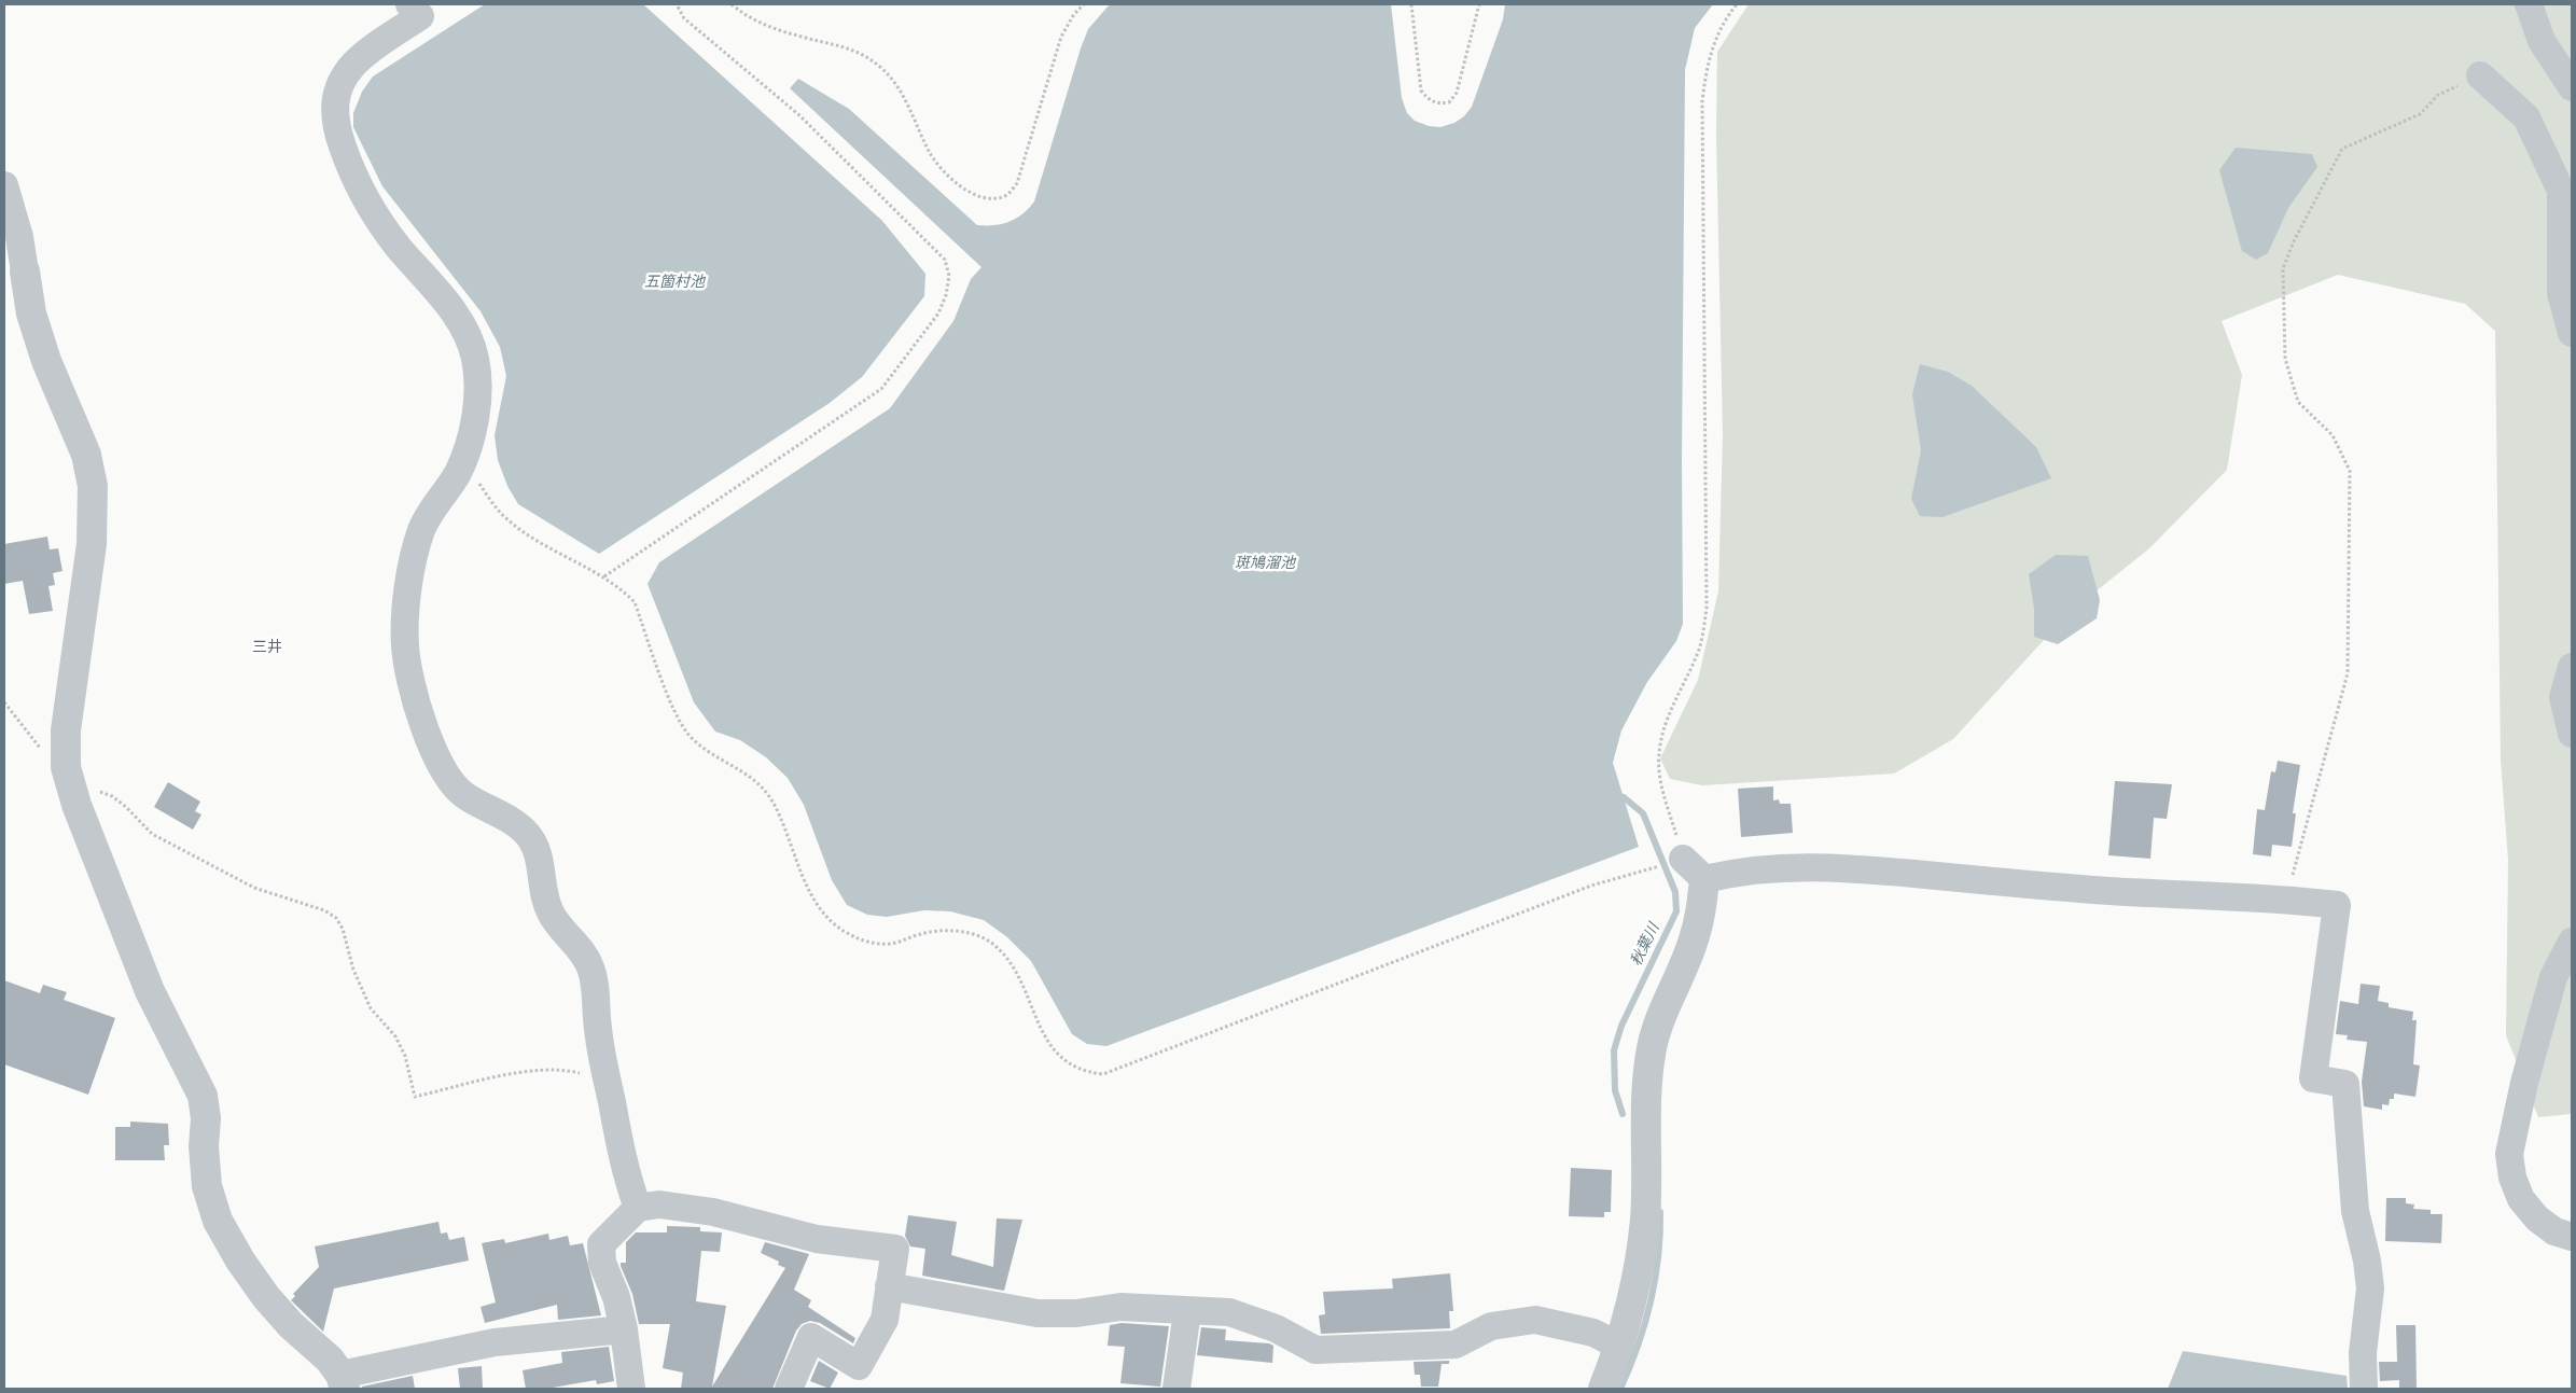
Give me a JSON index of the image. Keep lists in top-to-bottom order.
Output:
{
  "districts": ["三井"],
  "water": ["五箇村池", "斑鳩溜池", "秋葉川"]
}
